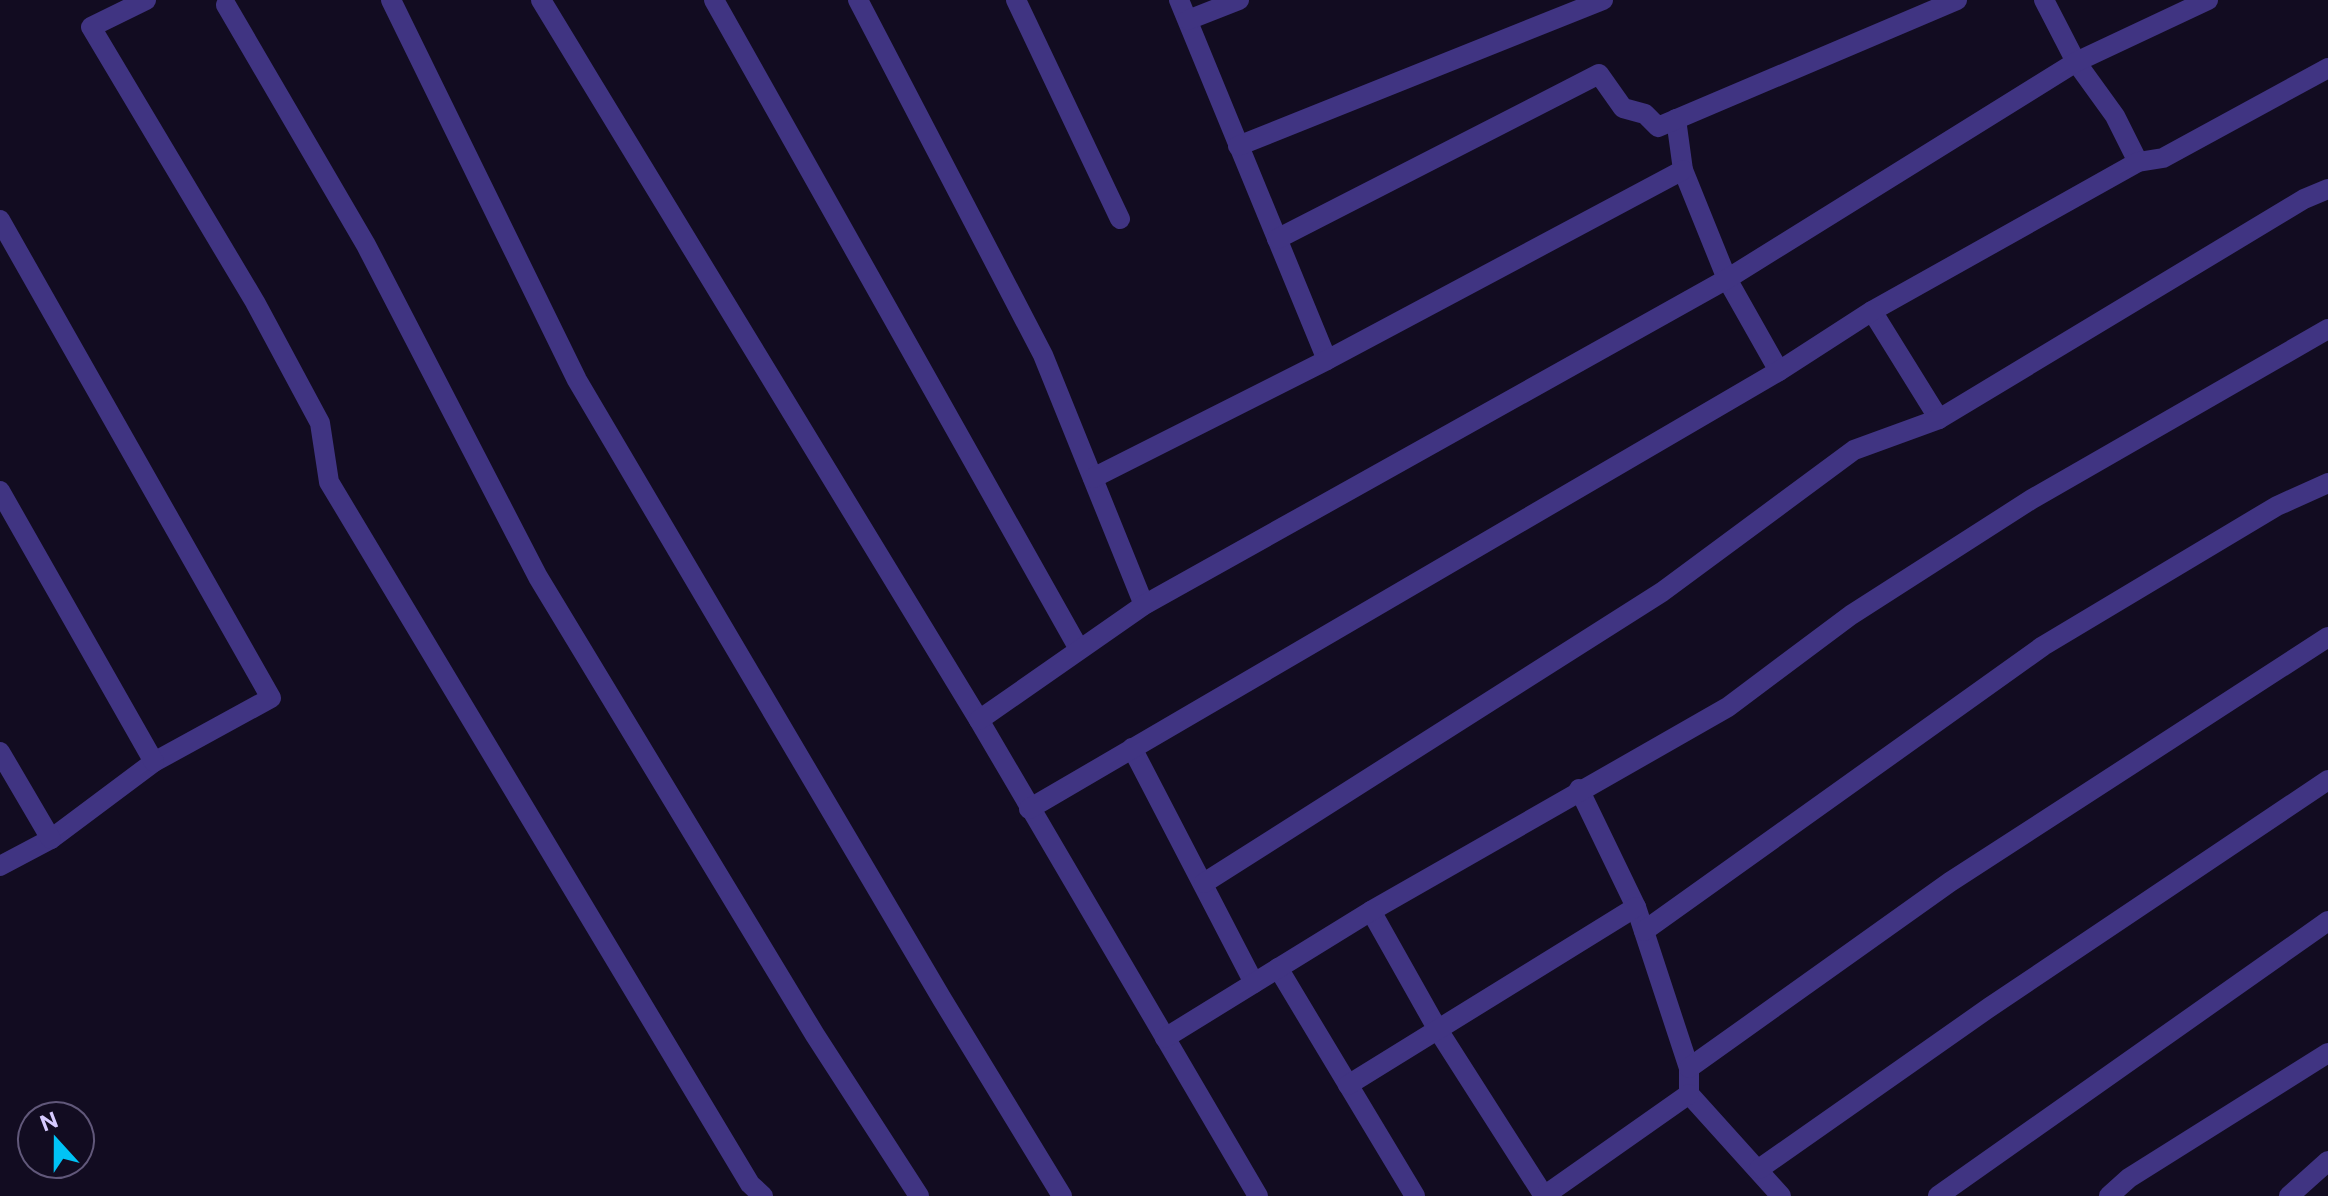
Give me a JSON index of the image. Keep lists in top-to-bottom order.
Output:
{
  "north": "top"
}
